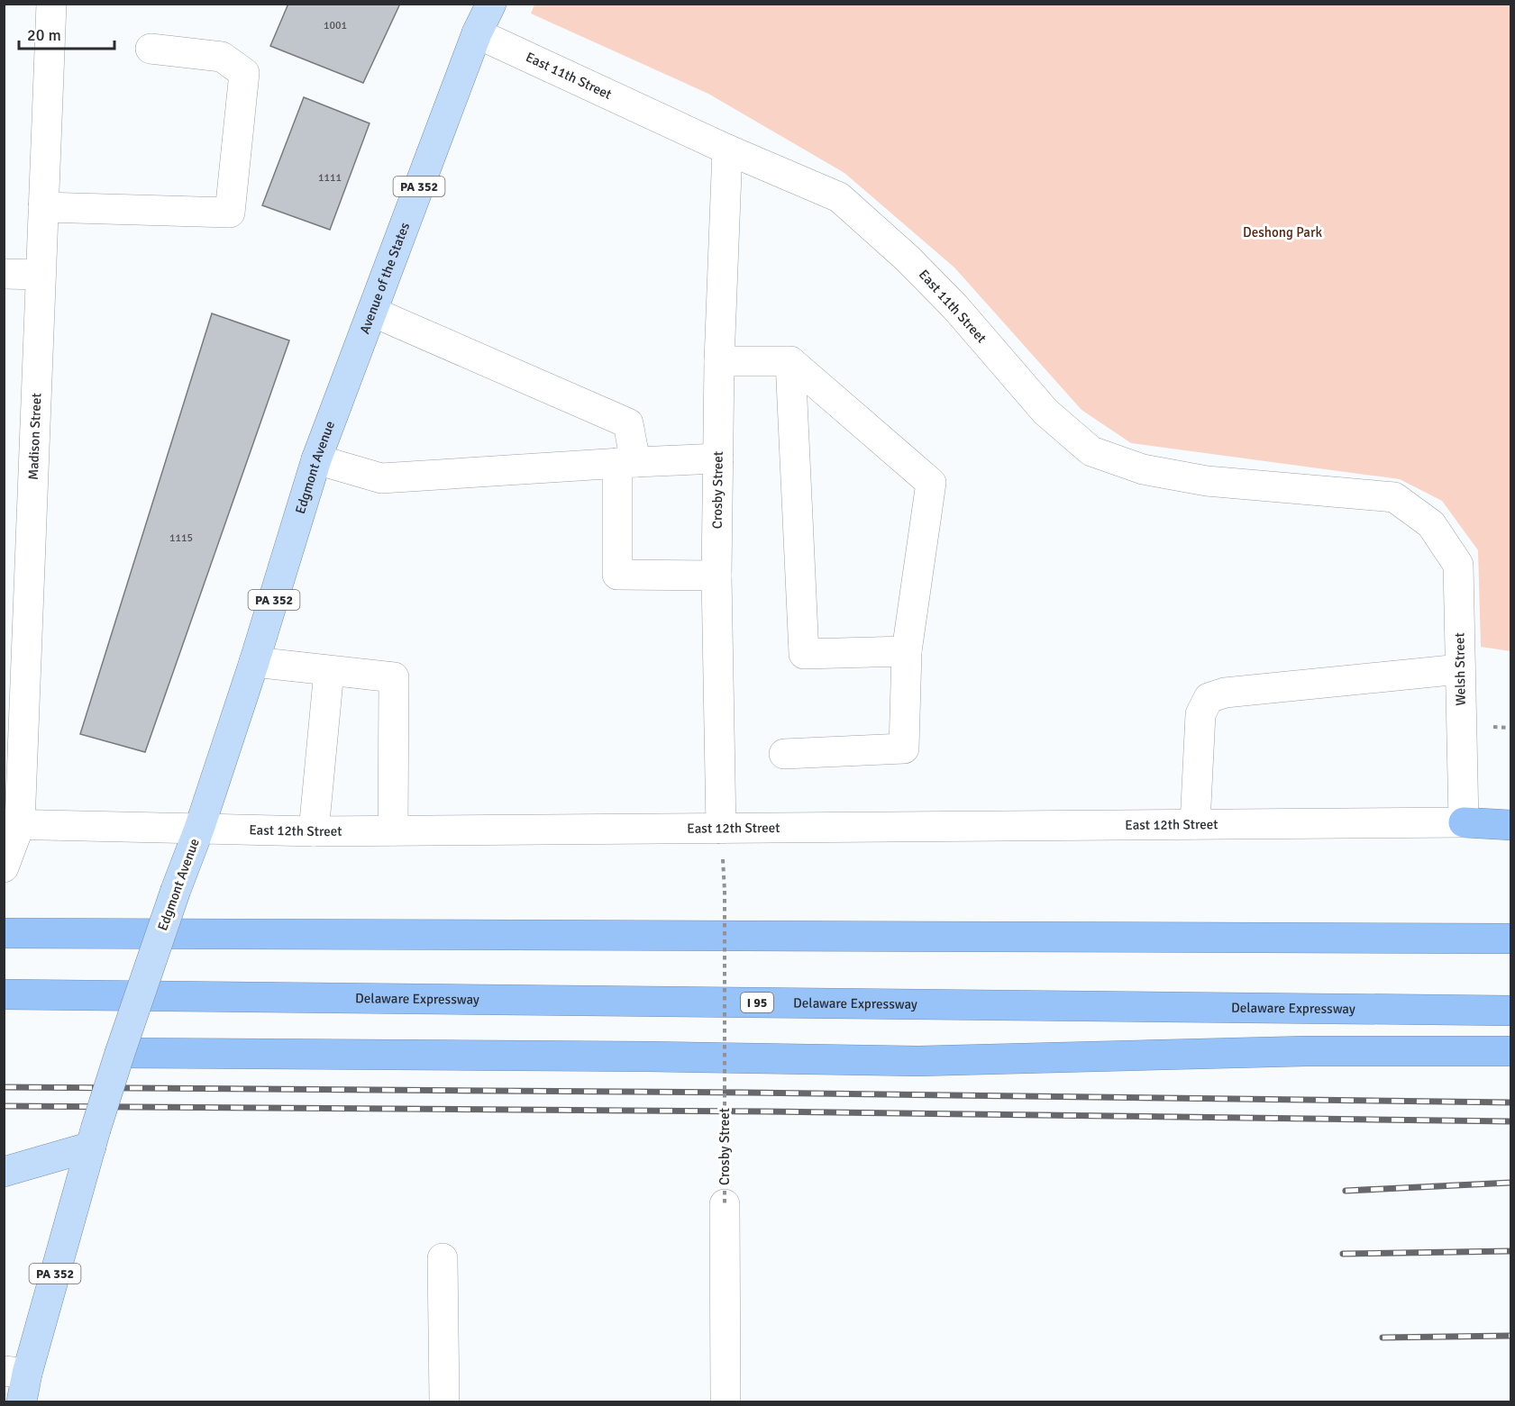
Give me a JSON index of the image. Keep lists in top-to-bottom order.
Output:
{
  "streets": {
    "highway": ["Delaware Expressway", "I 95"],
    "main road": ["PA 352", "Avenue of the States", "Edgmont Avenue"],
    "street": [
      "East 11th Street",
      "Madison Street",
      "Crosby Street",
      "Welsh Street",
      "East 12th Street"
    ]
  },
  "crossings": [
    ["East 11th Street", "Avenue of the States"],
    ["East 11th Street", "Crosby Street"],
    ["East 11th Street", "Welsh Street"],
    ["Avenue of the States", "Edgmont Avenue"],
    ["Madison Street", "East 12th Street"],
    ["Edgmont Avenue", "East 12th Street"],
    ["Crosby Street", "East 12th Street"],
    ["Welsh Street", "East 12th Street"]
  ],
  "parks": ["Deshong Park"],
  "house_numbers": ["1001", "1111", "1115"],
  "scale_bar": "20 m"
}
